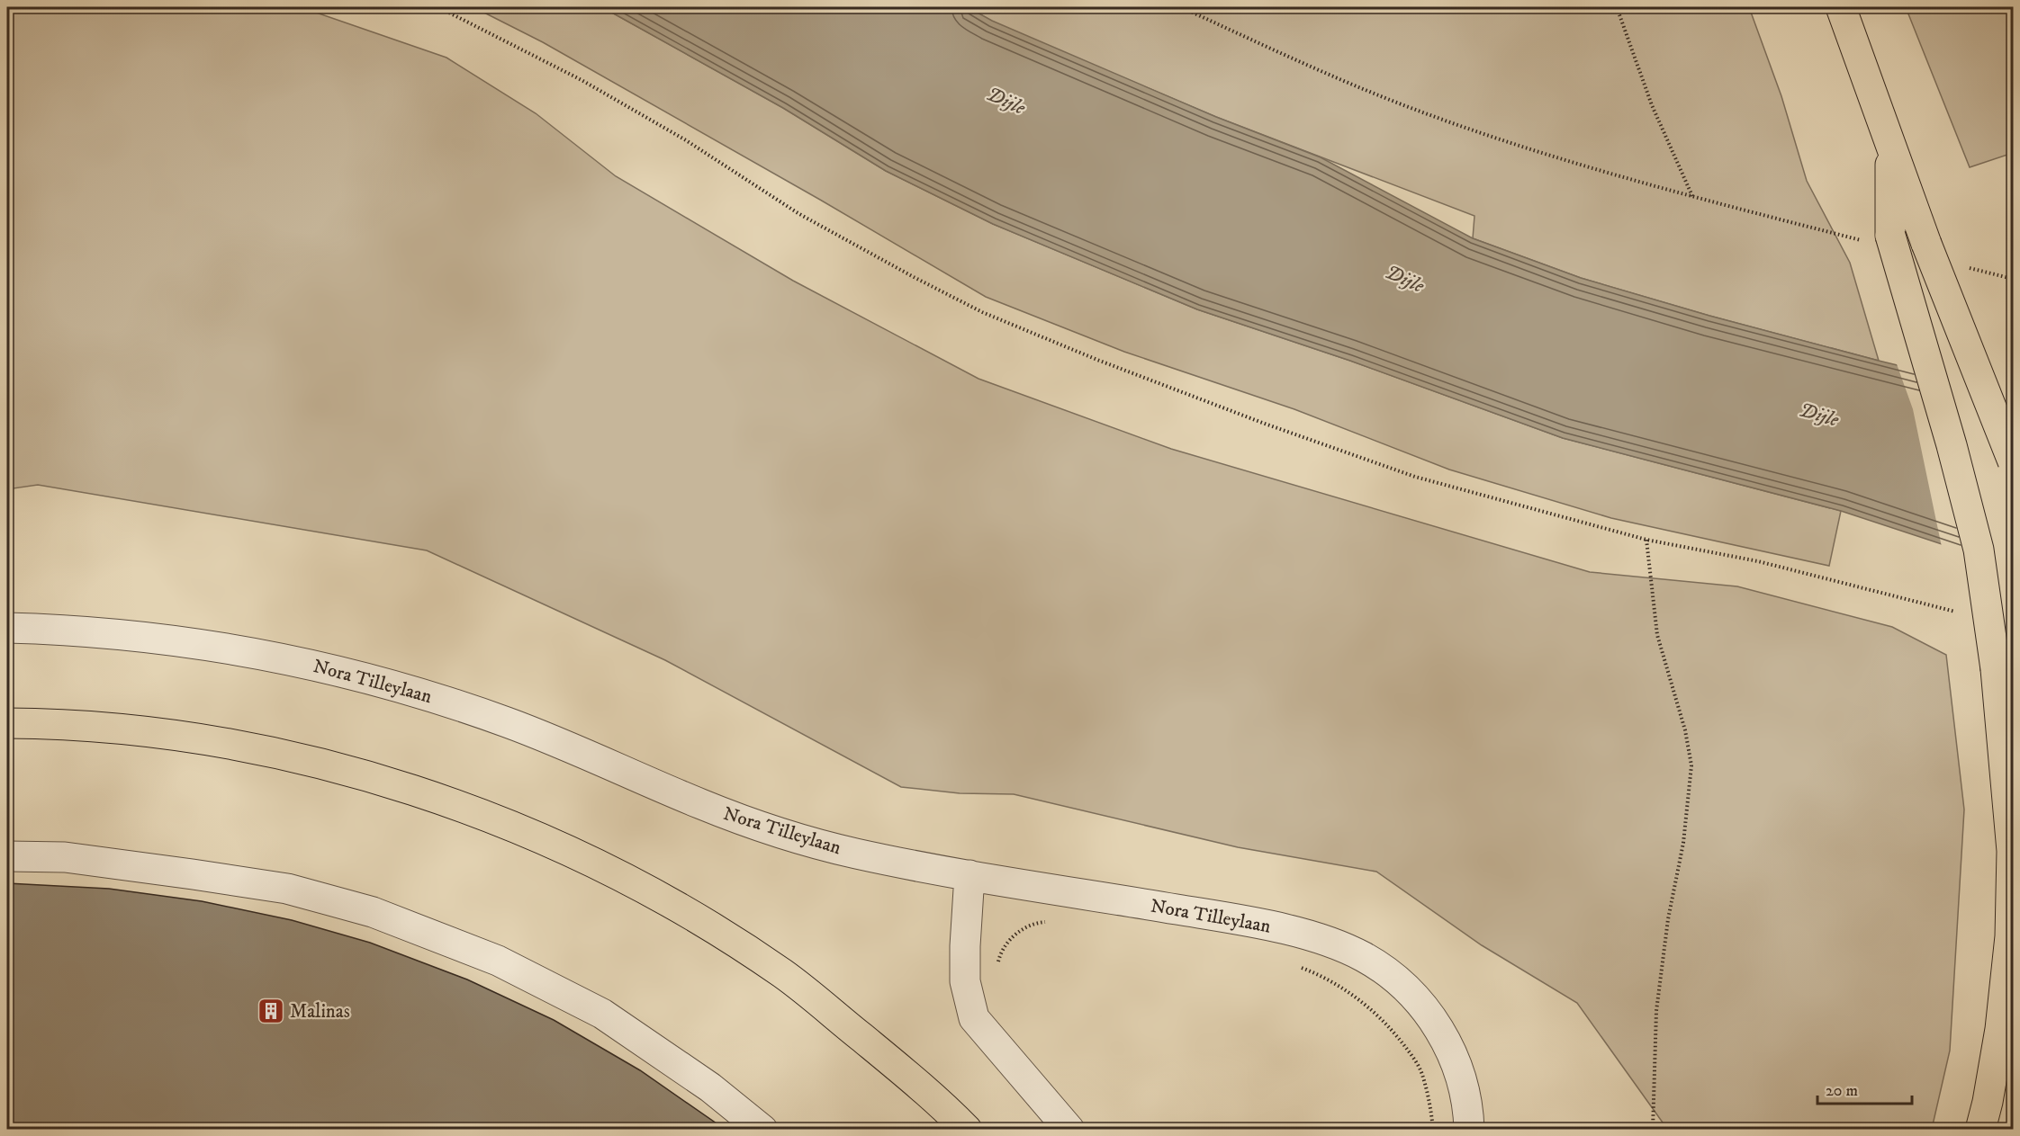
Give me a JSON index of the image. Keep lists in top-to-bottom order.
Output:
{
  "streets": {
    "street": ["Nora Tilleylaan"]
  },
  "water": ["Dijle"],
  "places": {
    "building": ["Malinas"]
  },
  "scale_bar": "20 m"
}
